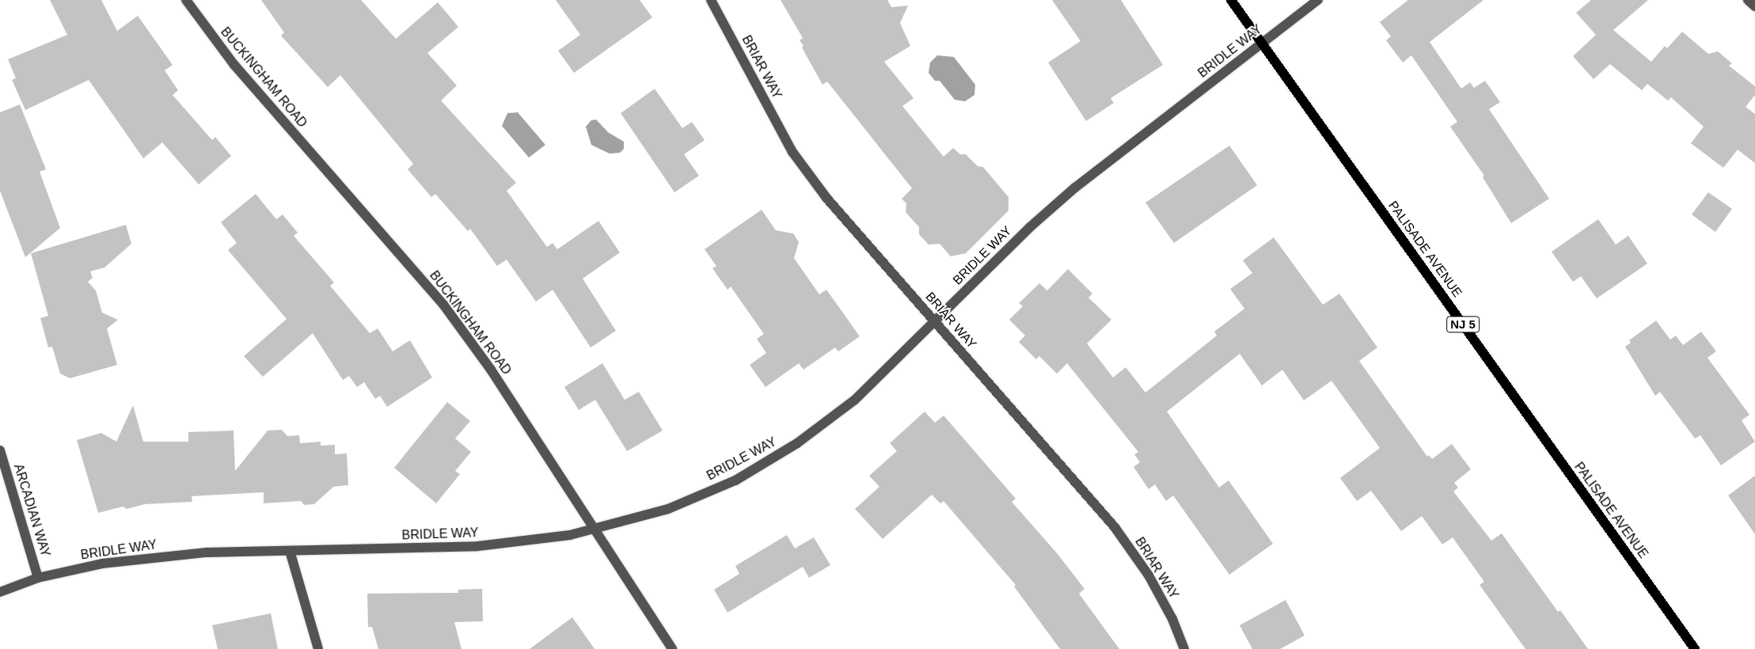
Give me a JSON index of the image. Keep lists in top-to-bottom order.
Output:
{
  "streets": {
    "main road": ["PALISADE AVENUE", "NJ 5"],
    "street": [
      "BRIDLE WAY",
      "BRIAR WAY",
      "BUCKINGHAM ROAD",
      "ARCADIAN WAY"
    ]
  },
  "crossings": [
    ["BRIDLE WAY", "BRIAR WAY"],
    ["BRIDLE WAY", "BUCKINGHAM ROAD"],
    ["BRIDLE WAY", "PALISADE AVENUE"],
    ["BRIDLE WAY", "ARCADIAN WAY"]
  ]
}
